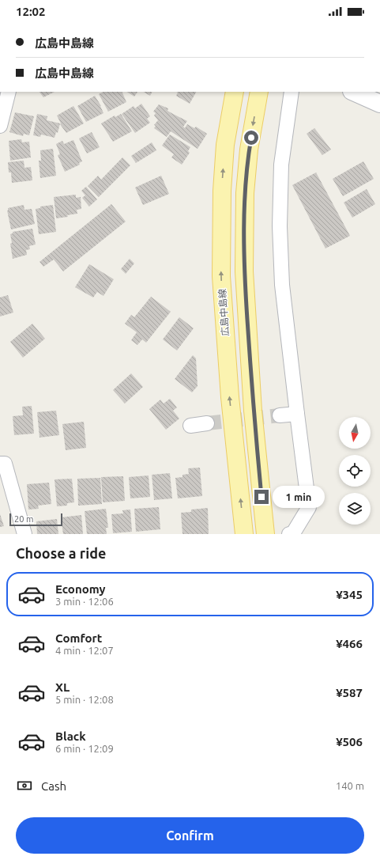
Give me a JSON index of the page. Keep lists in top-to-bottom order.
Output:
{
  "streets": {
    "main road": ["広島中島線"]
  },
  "scale_bar": "20 m",
  "north": "bottom",
  "page": {
    "status": "12:02",
    "banner": ["広島中島線", "広島中島線"],
    "bubble": "1 min",
    "scale": "20 m",
    "heading": "Choose a ride",
    "list": [
      {
        "name": "Economy",
        "note": "3 min · 12:06",
        "value": "¥345"
      },
      {
        "name": "Comfort",
        "note": "4 min · 12:07",
        "value": "¥466"
      },
      {
        "name": "XL",
        "note": "5 min · 12:08",
        "value": "¥587"
      },
      {
        "name": "Black",
        "note": "6 min · 12:09",
        "value": "¥506"
      }
    ],
    "pay": ["Cash", "140 m"],
    "buttons": "Confirm"
  }
}
